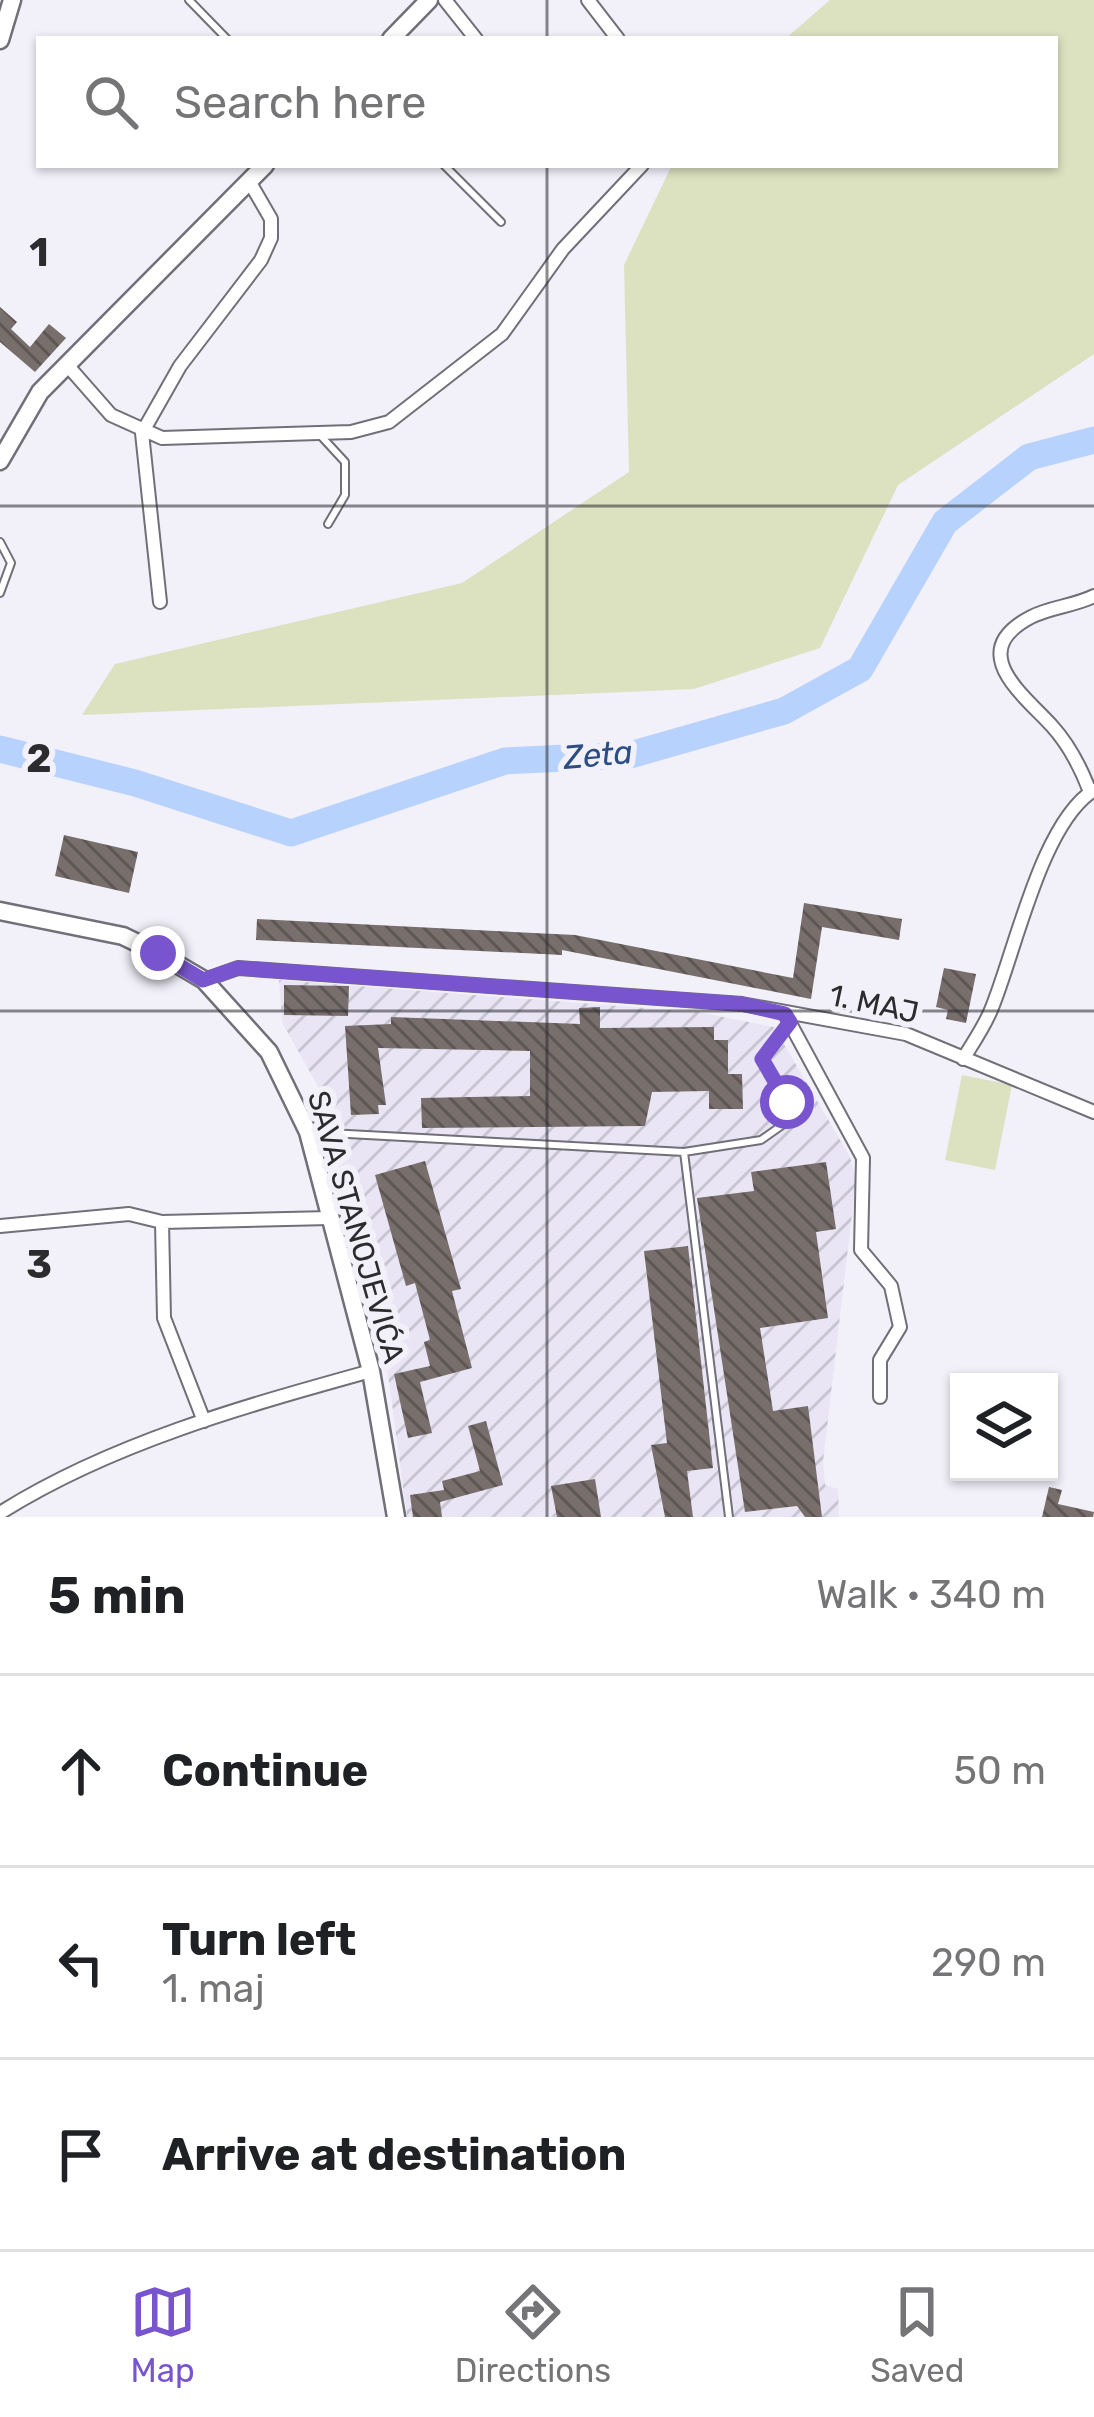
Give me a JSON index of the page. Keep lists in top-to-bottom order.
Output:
{
  "streets": {
    "street": ["1. MAJ", "SAVA STANOJEVIĆA"]
  },
  "crossings": [
    ["1. MAJ", "SAVA STANOJEVIĆA"]
  ],
  "water": ["Zeta"],
  "page": {
    "search": "Search here",
    "heading": ["5 min", "Walk · 340 m"],
    "list": [
      ["Continue", "50 m"],
      ["Turn left", "1. maj", "290 m"],
      "Arrive at destination"
    ],
    "nav": ["Map", "Directions", "Saved"]
  },
  "grid": {
    "rows": ["1", "2", "3"]
  }
}
